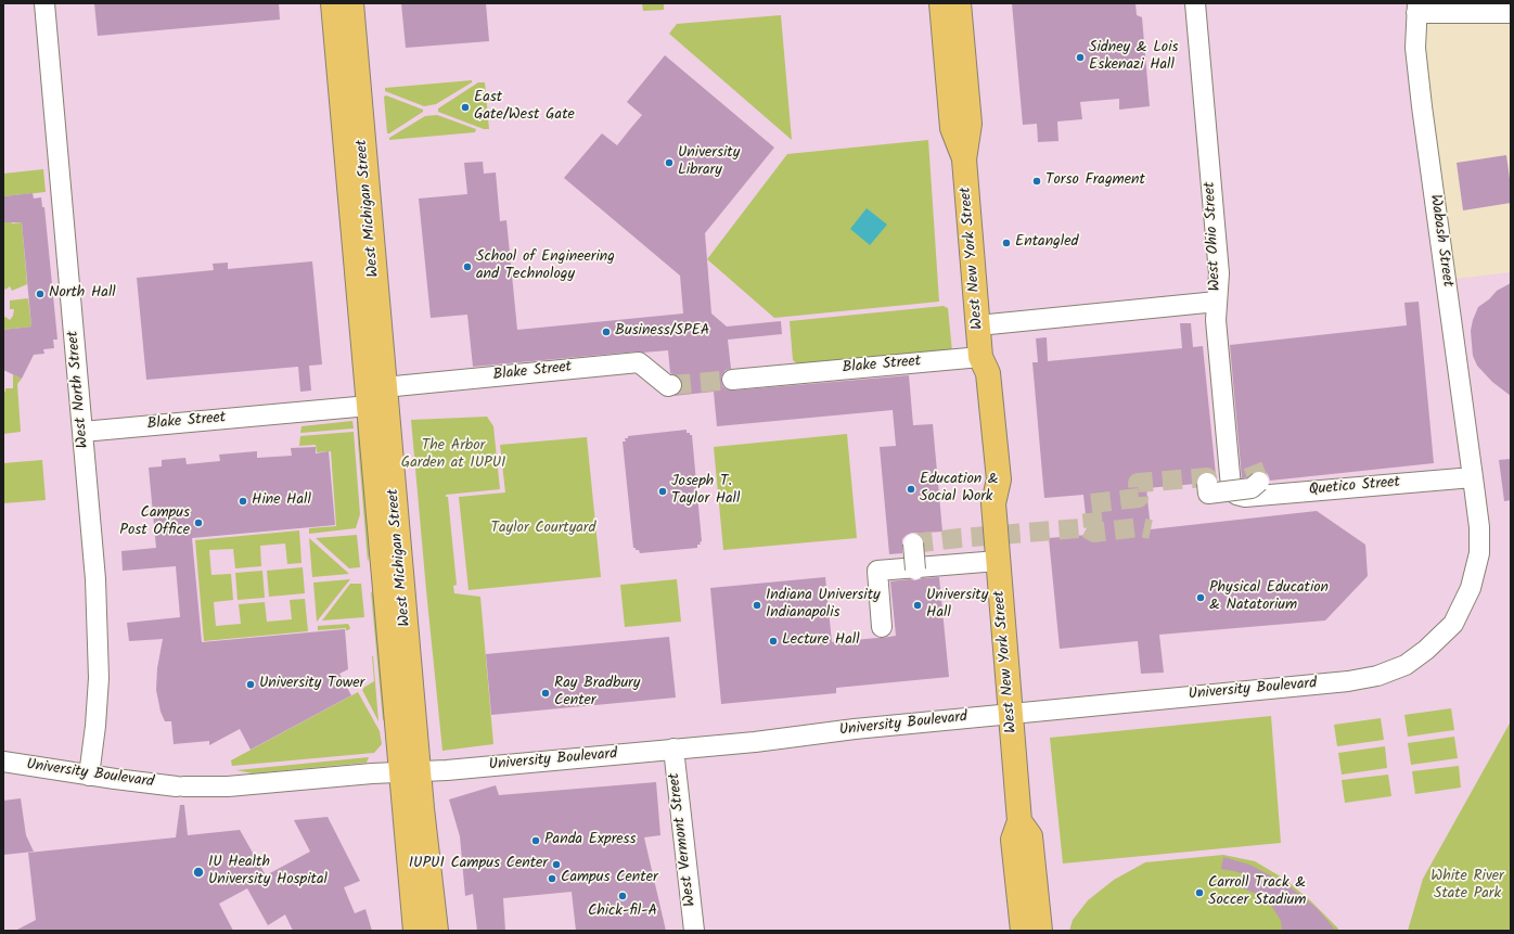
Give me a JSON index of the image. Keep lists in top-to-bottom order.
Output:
{
  "streets": {
    "main road": ["West Michigan Street", "West New York Street"],
    "street": [
      "West Ohio Street",
      "Wabash Street",
      "Blake Street",
      "West North Street",
      "Quetico Street",
      "University Boulevard",
      "West Vermont Street"
    ]
  },
  "crossings": [
    ["West Michigan Street", "Blake Street"],
    ["West Michigan Street", "University Boulevard"],
    ["West Ohio Street", "Quetico Street"],
    ["Wabash Street", "Quetico Street"],
    ["Wabash Street", "University Boulevard"],
    ["West New York Street", "Blake Street"],
    ["West New York Street", "University Boulevard"],
    ["Blake Street", "West North Street"],
    ["West North Street", "University Boulevard"],
    ["Quetico Street", "University Boulevard"],
    ["University Boulevard", "West Vermont Street"]
  ],
  "parks": ["The Arbor Garden at IUPUI", "Taylor Courtyard", "White River State Park"],
  "places": [
    "Sidney & Lois Eskenazi Hall",
    "East Gate/West Gate",
    "University Library",
    "Torso Fragment",
    "Entangled",
    "School of Engineering and Technology",
    "North Hall",
    "Business/SPEA",
    "Education & Social Work",
    "Joseph T. Taylor Hall",
    "Hine Hall",
    "Campus Post Office",
    "Physical Education & Natatorium",
    "Indiana University Indianapolis",
    "University Hall",
    "Lecture Hall",
    "University Tower",
    "Ray Bradbury Center",
    "Panda Express",
    "IUPUI Campus Center",
    "IU Health University Hospital",
    "Campus Center",
    "Carroll Track & Soccer Stadium",
    "Chick-fil-A"
  ]
}
